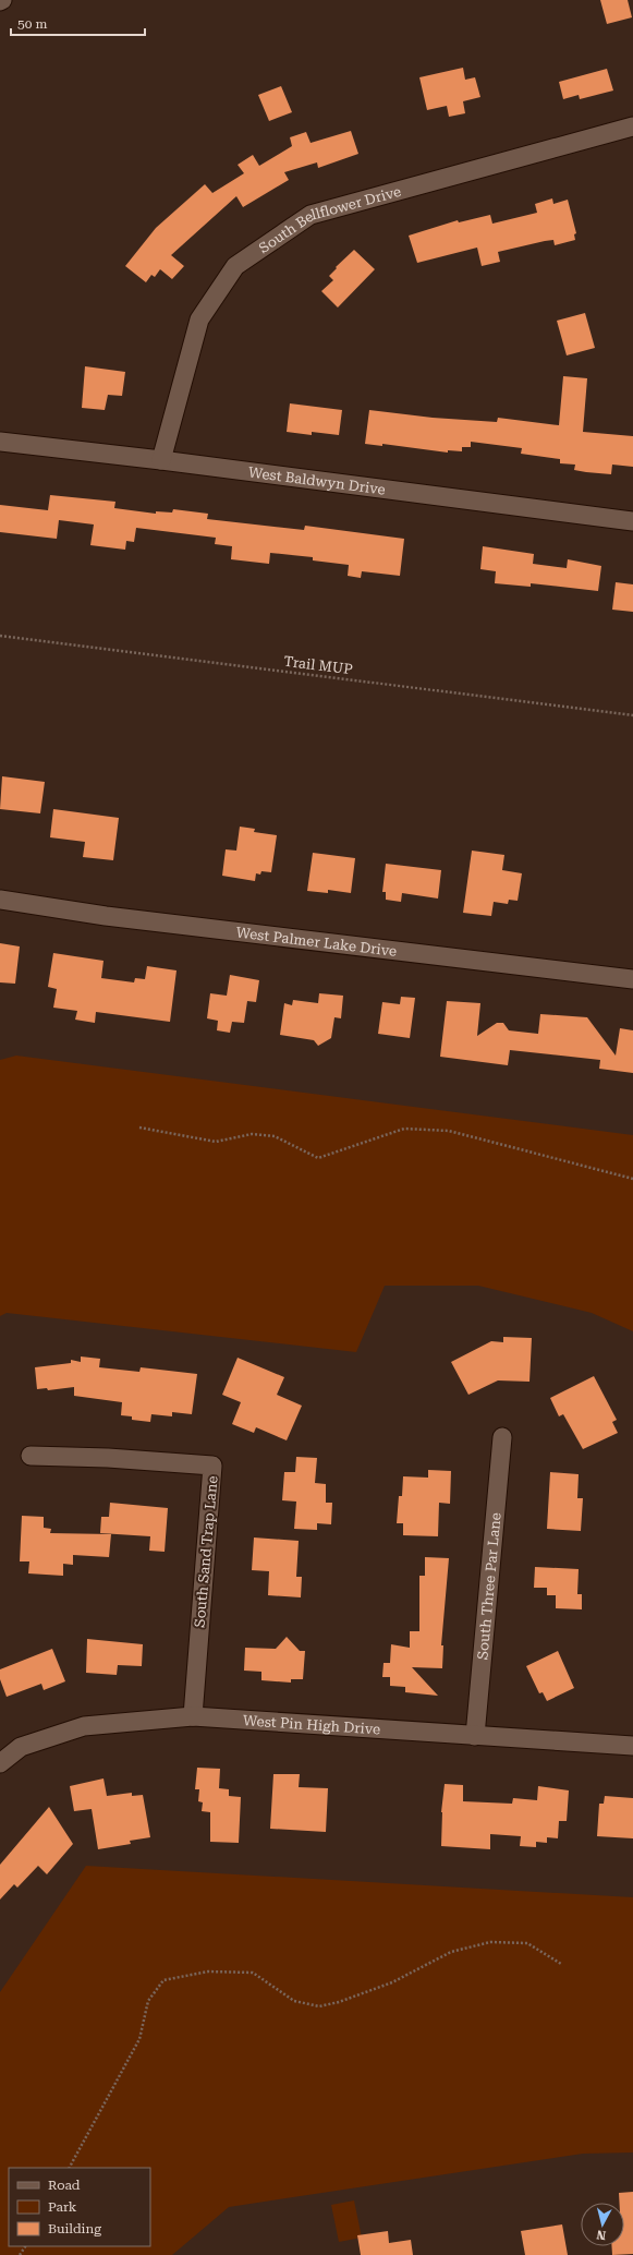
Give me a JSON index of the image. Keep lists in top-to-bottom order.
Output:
{
  "streets": {
    "street": [
      "South Bellflower Drive",
      "West Baldwyn Drive",
      "West Palmer Lake Drive",
      "South Sand Trap Lane",
      "South Three Par Lane",
      "West Pin High Drive"
    ],
    "path": ["Trail MUP"]
  },
  "crossings": [
    ["South Bellflower Drive", "West Baldwyn Drive"],
    ["South Sand Trap Lane", "West Pin High Drive"],
    ["South Three Par Lane", "West Pin High Drive"]
  ],
  "legend": ["Road", "Park", "Building"],
  "scale_bar": "50 m",
  "north": "bottom"
}
